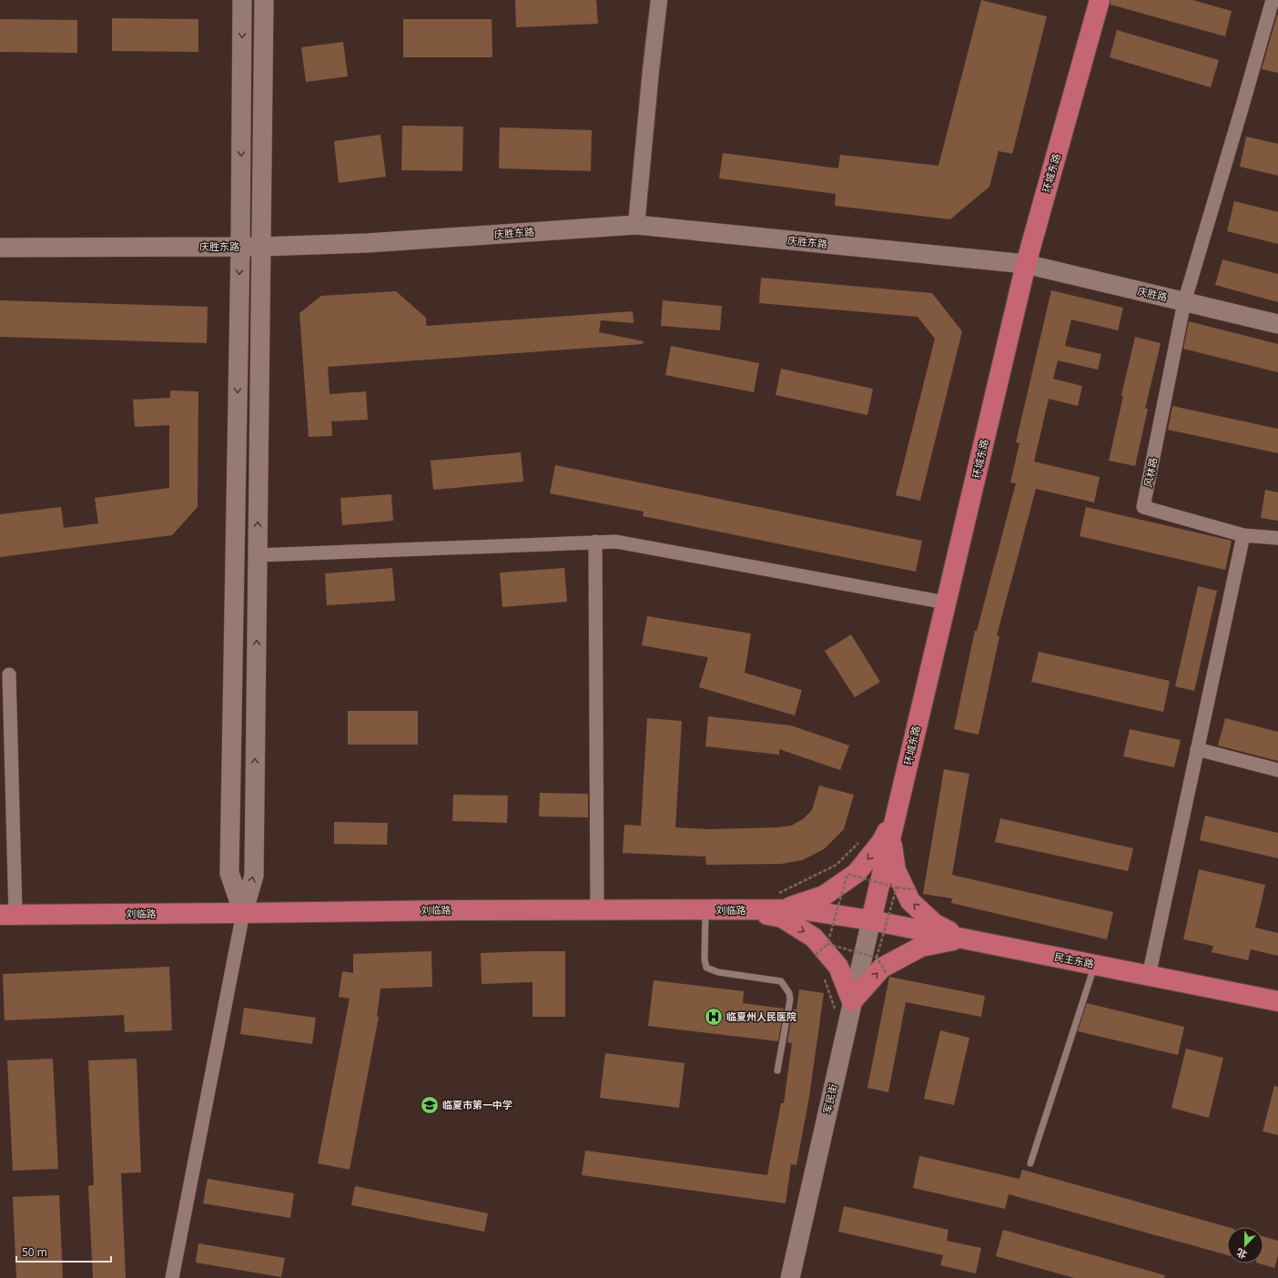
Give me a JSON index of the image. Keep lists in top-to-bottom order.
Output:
{
  "streets": {
    "main road": [
      "环城东路",
      "庆胜东路",
      "庆胜路",
      "刘临路",
      "民主东路",
      "军民街"
    ],
    "street": ["风林路"]
  },
  "crossings": [
    ["环城东路", "庆胜东路"],
    ["环城东路", "庆胜路"],
    ["环城东路", "刘临路"],
    ["环城东路", "民主东路"],
    ["环城东路", "军民街"],
    ["庆胜东路", "庆胜路"],
    ["庆胜路", "风林路"],
    ["刘临路", "民主东路"],
    ["刘临路", "军民街"],
    ["民主东路", "军民街"]
  ],
  "places": {
    "hospital": ["临夏州人民医院"],
    "school or university": ["临夏市第一中学"]
  },
  "scale_bar": "50 m",
  "north": "bottom"
}
